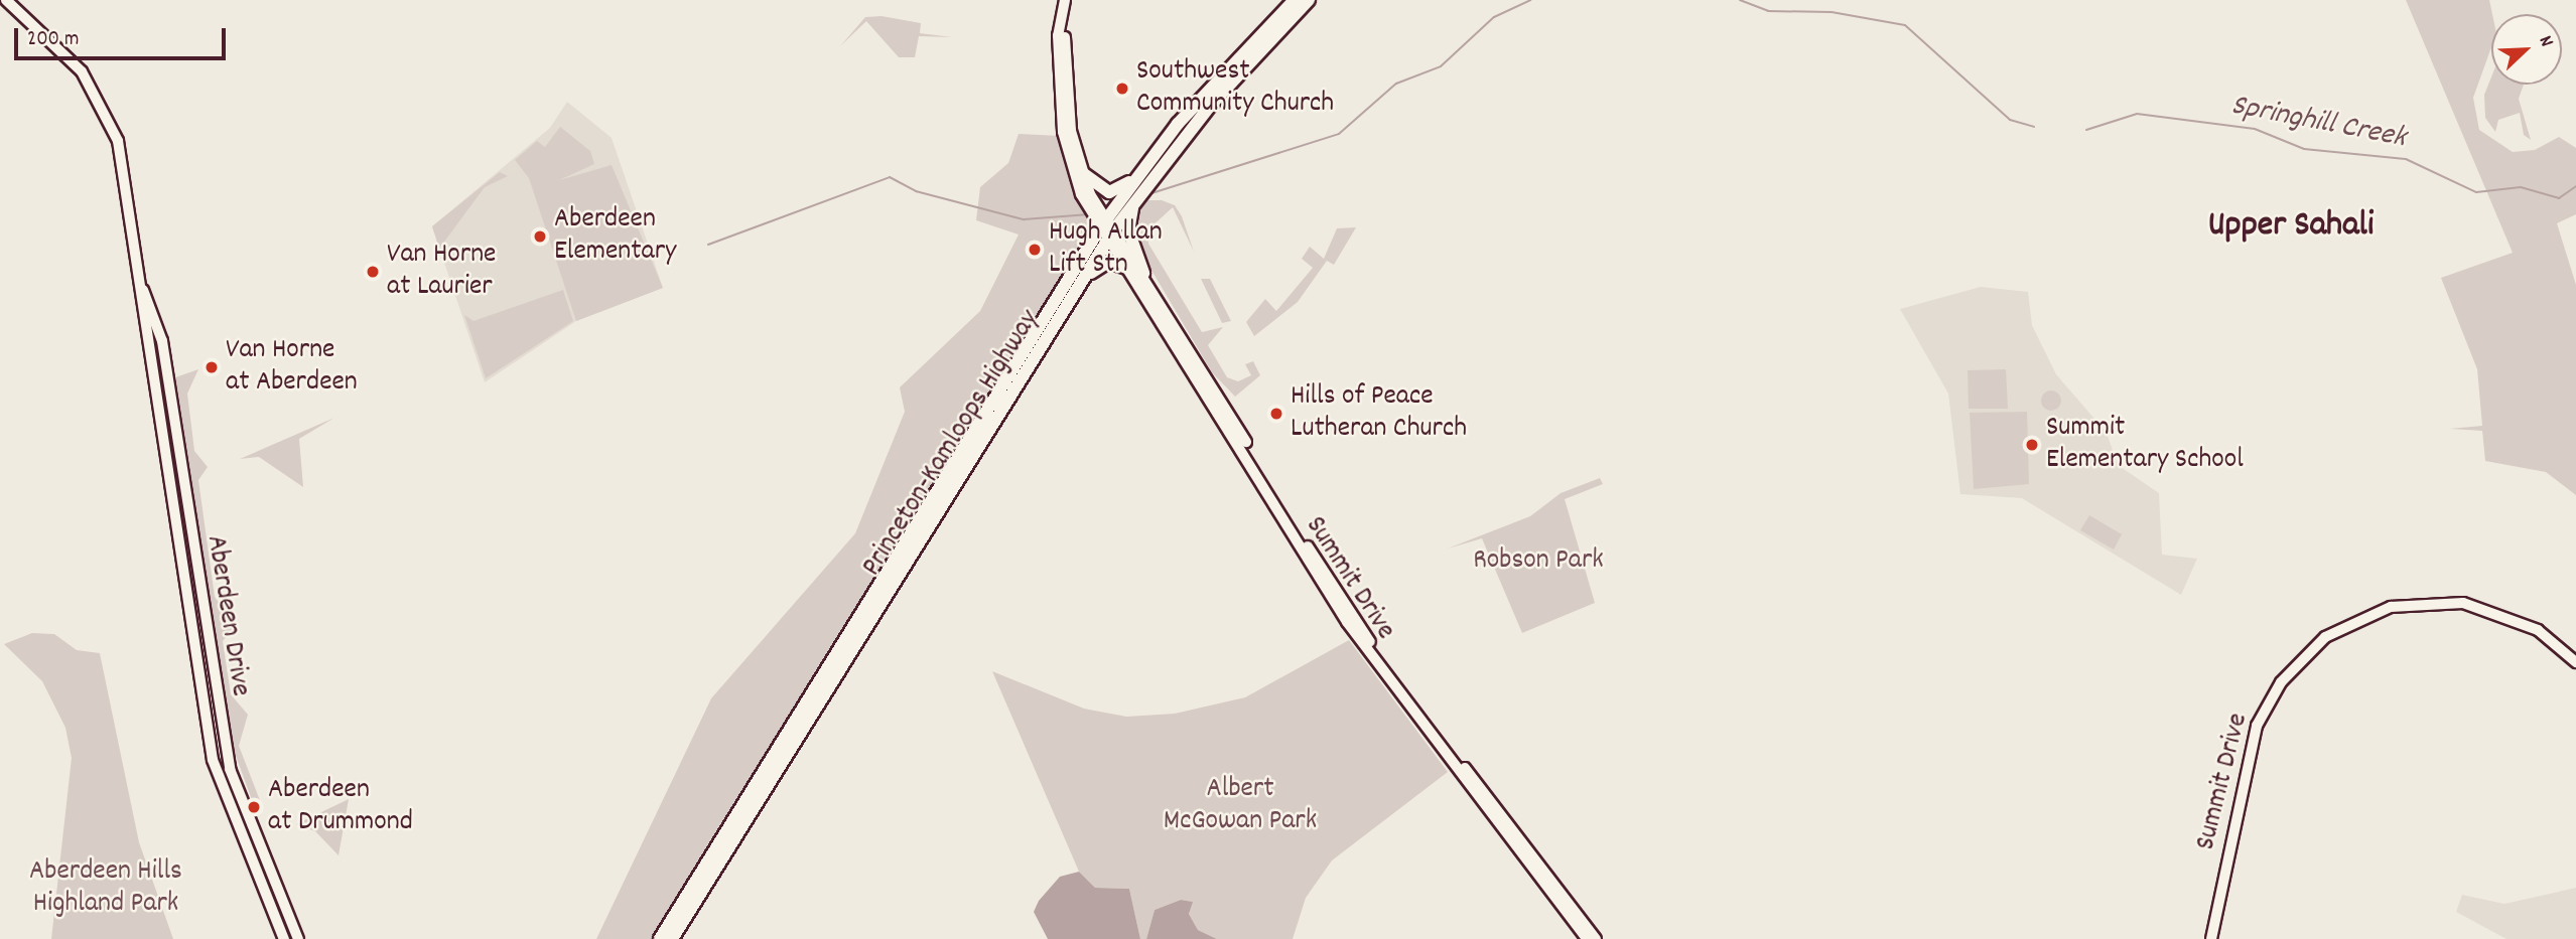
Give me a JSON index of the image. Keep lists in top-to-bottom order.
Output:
{
  "streets": {
    "main road": ["Princeton-Kamloops Highway", "Summit Drive", "Aberdeen Drive"]
  },
  "crossings": [
    ["Princeton-Kamloops Highway", "Summit Drive"]
  ],
  "districts": ["Upper Sahali"],
  "water": ["Springhill Creek"],
  "parks": ["Robson Park", "Albert McGowan Park", "Aberdeen Hills Highland Park"],
  "places": [
    "Southwest Community Church",
    "Aberdeen Elementary",
    "Hugh Allan Lift Stn",
    "Van Horne at Laurier",
    "Van Horne at Aberdeen",
    "Hills of Peace Lutheran Church",
    "Summit Elementary School",
    "Aberdeen at Drummond"
  ],
  "scale_bar": "200 m",
  "north": "top right"
}
